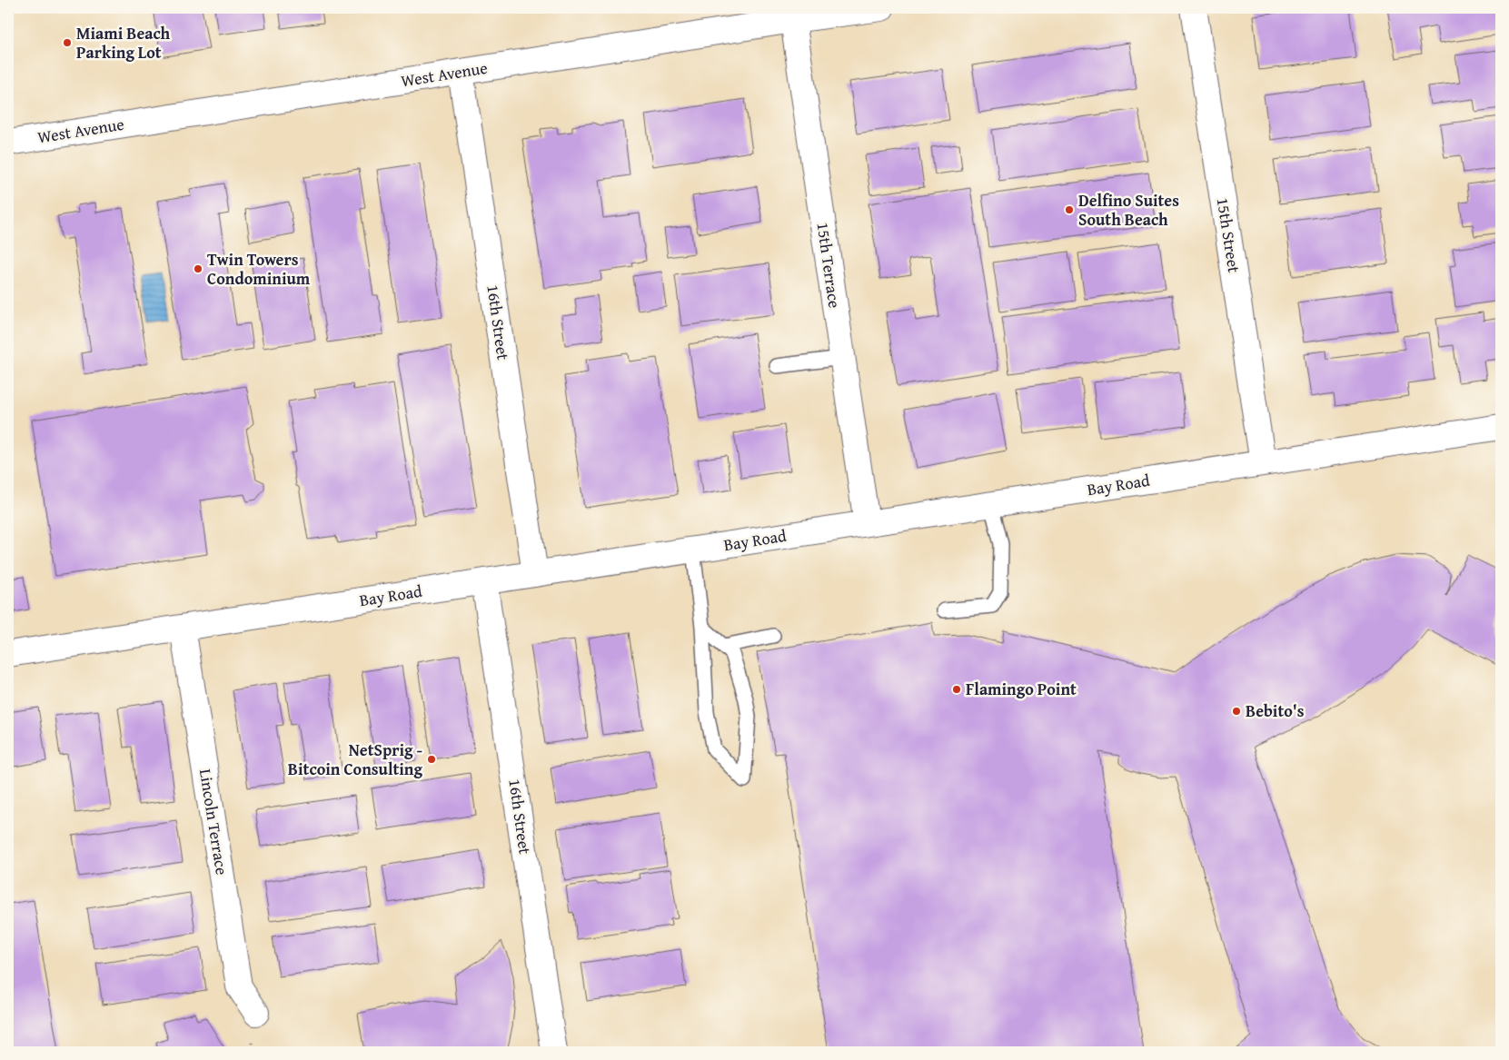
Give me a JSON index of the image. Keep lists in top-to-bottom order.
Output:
{
  "streets": {
    "street": [
      "West Avenue",
      "15th Street",
      "15th Terrace",
      "16th Street",
      "Bay Road",
      "Lincoln Terrace"
    ]
  },
  "crossings": [
    ["West Avenue", "15th Terrace"],
    ["West Avenue", "16th Street"],
    ["15th Street", "Bay Road"],
    ["15th Terrace", "Bay Road"],
    ["16th Street", "Bay Road"],
    ["Bay Road", "Lincoln Terrace"]
  ],
  "places": [
    "Miami Beach Parking Lot",
    "Delfino Suites South Beach",
    "Twin Towers Condominium",
    "Flamingo Point",
    "Bebito's",
    "NetSprig - Bitcoin Consulting"
  ]
}
